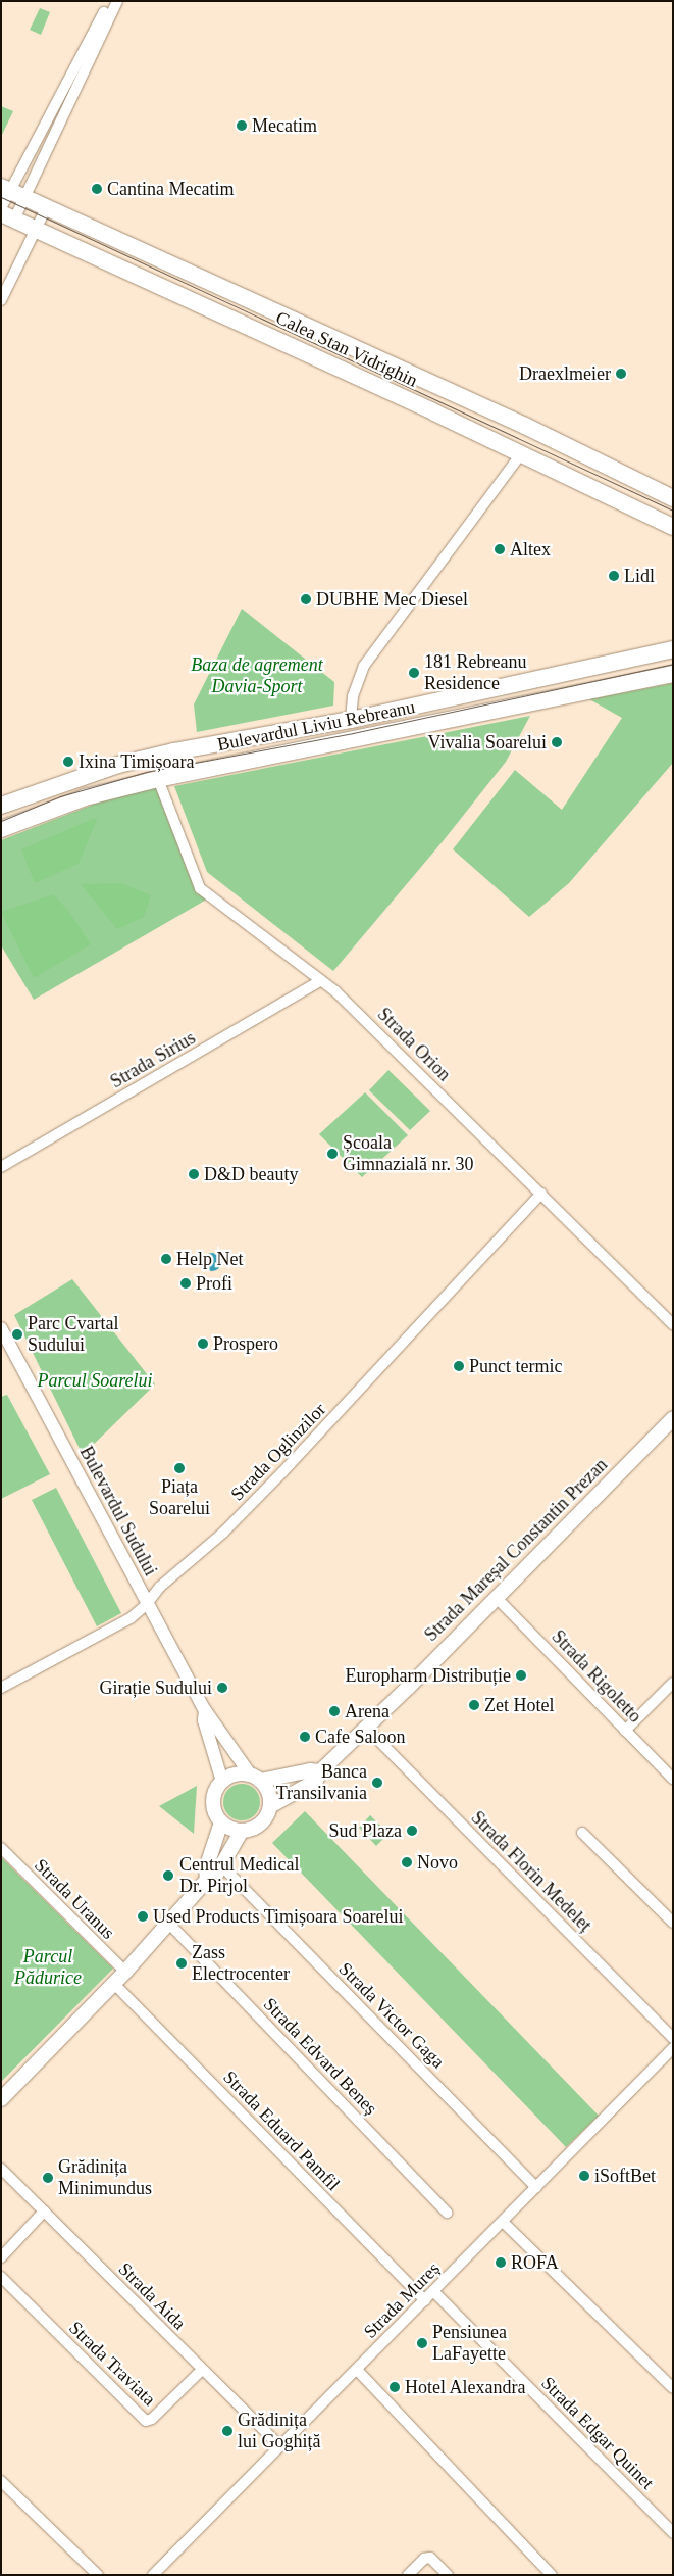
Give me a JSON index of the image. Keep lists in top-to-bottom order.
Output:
{
  "streets": {
    "main road": ["Calea Stan Vidrighin", "Bulevardul Liviu Rebreanu", "Strada Mareșal Constantin Prezan"],
    "street": [
      "Strada Orion",
      "Strada Sirius",
      "Strada Oglinzilor",
      "Bulevardul Sudului",
      "Strada Rigoletto",
      "Strada Florin Medeleț",
      "Strada Uranus",
      "Strada Victor Gaga",
      "Strada Edvard Beneș",
      "Strada Eduard Pamfil",
      "Strada Aida",
      "Strada Mureș",
      "Strada Traviata",
      "Strada Edgar Quinet"
    ]
  },
  "crossings": [
    ["Bulevardul Liviu Rebreanu", "Strada Orion"],
    ["Strada Orion", "Strada Sirius"],
    ["Strada Orion", "Strada Oglinzilor"],
    ["Strada Oglinzilor", "Bulevardul Sudului"],
    ["Bulevardul Sudului", "Strada Mareșal Constantin Prezan"],
    ["Strada Mareșal Constantin Prezan", "Strada Rigoletto"],
    ["Strada Mareșal Constantin Prezan", "Strada Florin Medeleț"],
    ["Strada Victor Gaga", "Strada Mureș"],
    ["Strada Eduard Pamfil", "Strada Mureș"],
    ["Strada Aida", "Strada Mureș"],
    ["Strada Aida", "Strada Traviata"],
    ["Strada Mureș", "Strada Edgar Quinet"]
  ],
  "parks": ["Baza de agrement Davia-Sport", "Parcul Soarelui", "Parcul Pădurice"],
  "places": [
    "Mecatim",
    "Cantina Mecatim",
    "Draexlmeier",
    "Altex",
    "Lidl",
    "DUBHE Mec Diesel",
    "181 Rebreanu Residence",
    "Vivalia Soarelui",
    "Ixina Timișoara",
    "Școala Gimnazială nr. 30",
    "D&D beauty",
    "Help Net",
    "Profi",
    "Parc Cvartal Sudului",
    "Prospero",
    "Punct termic",
    "Piața Soarelui",
    "Europharm Distribuție",
    "Girație Sudului",
    "Zet Hotel",
    "Arena",
    "Cafe Saloon",
    "Banca Transilvania",
    "Sud Plaza",
    "Novo",
    "Centrul Medical Dr. Pirjol",
    "Used Products Timișoara Soarelui",
    "Zass Electrocenter",
    "iSoftBet",
    "Grădinița Minimundus",
    "ROFA",
    "Pensiunea LaFayette",
    "Hotel Alexandra",
    "Grădinița lui Goghiță"
  ]
}
